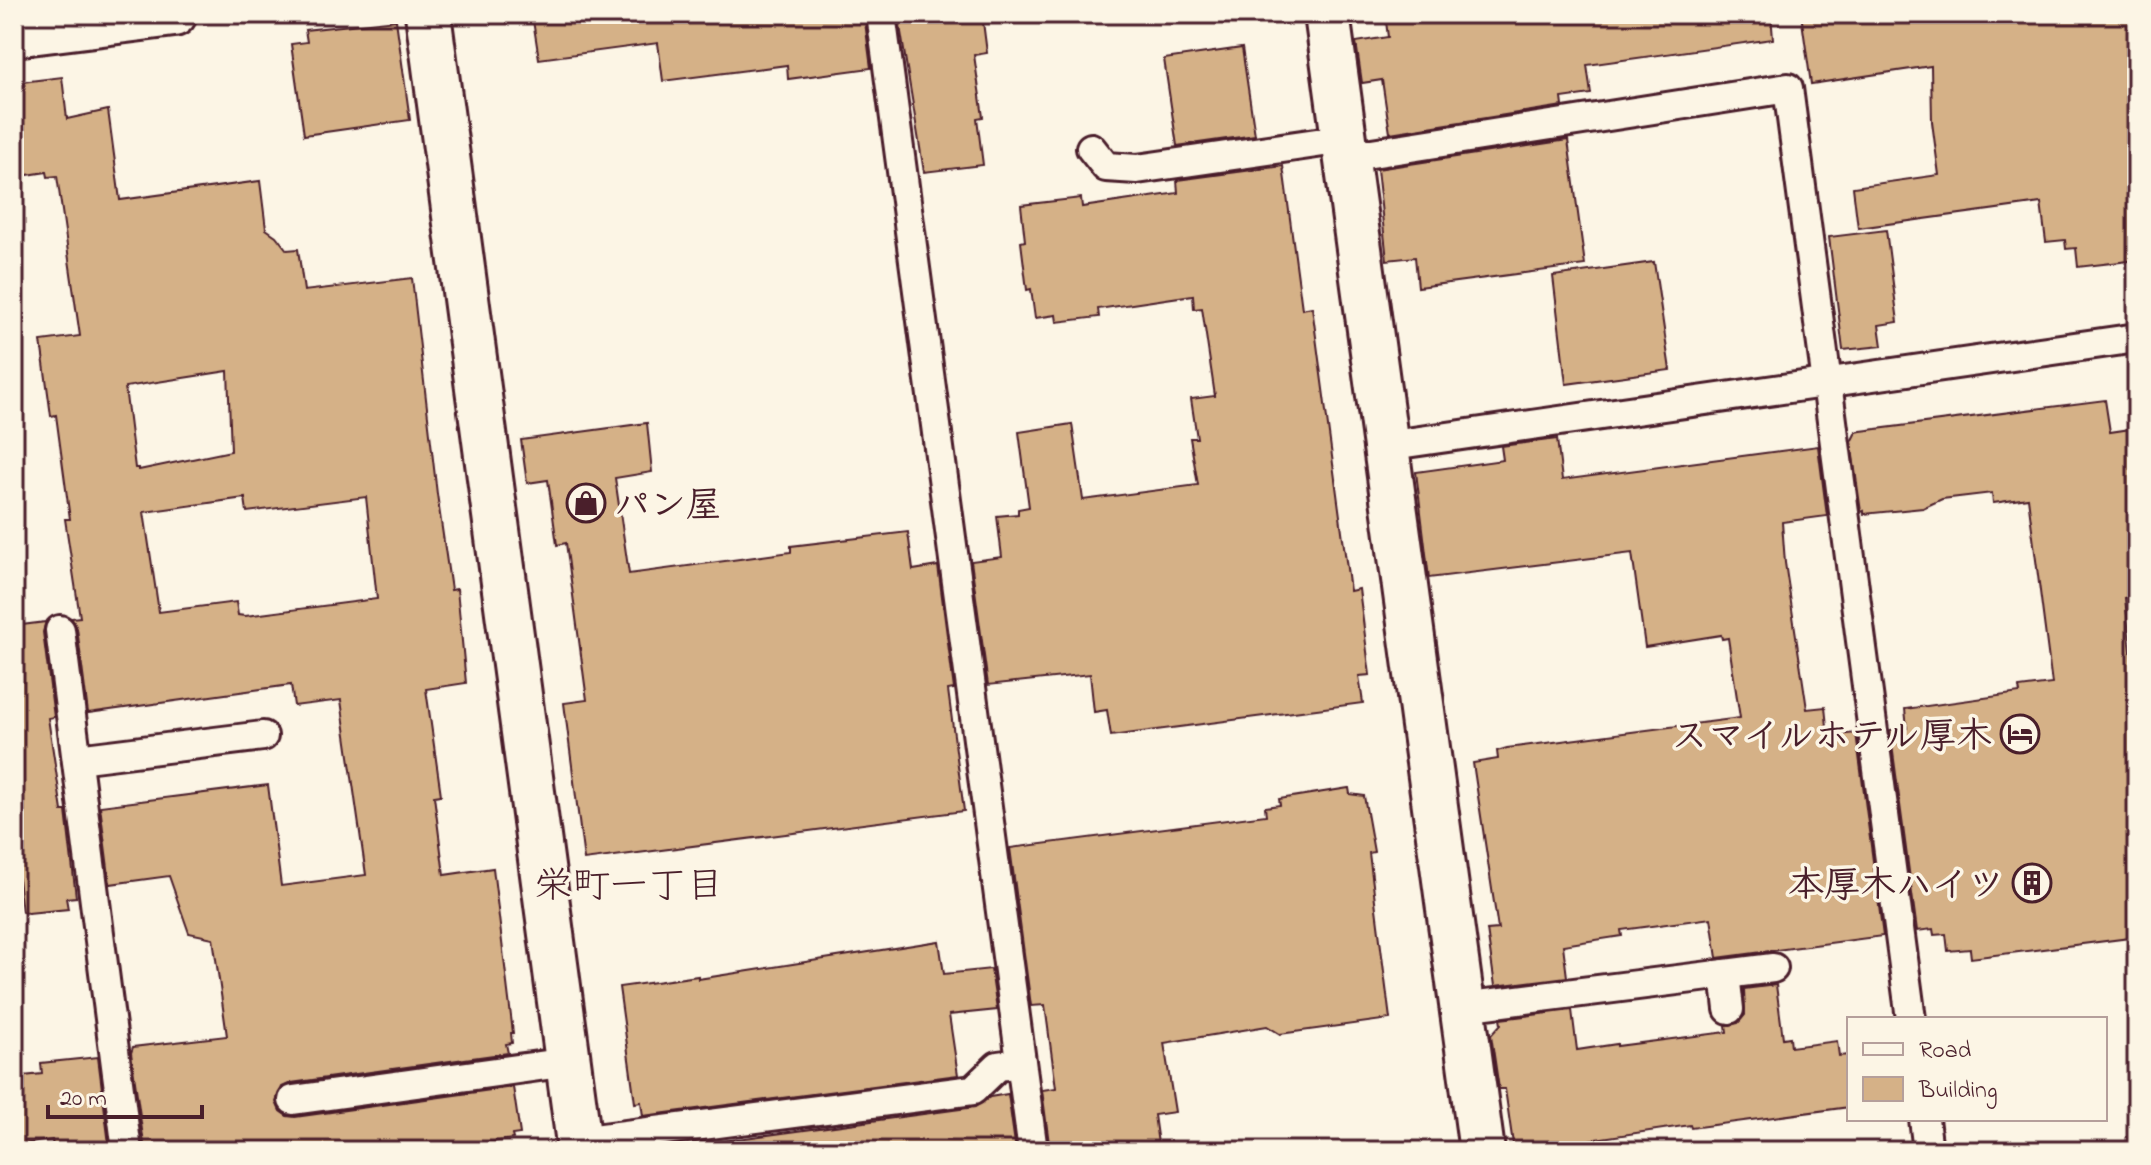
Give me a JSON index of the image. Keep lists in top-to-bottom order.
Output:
{
  "districts": ["栄町一丁目"],
  "places": {
    "shop": ["パン屋"],
    "hotel": ["スマイルホテル厚木"],
    "building": ["本厚木ハイツ"]
  },
  "legend": ["Road", "Building"],
  "scale_bar": "20 m"
}
